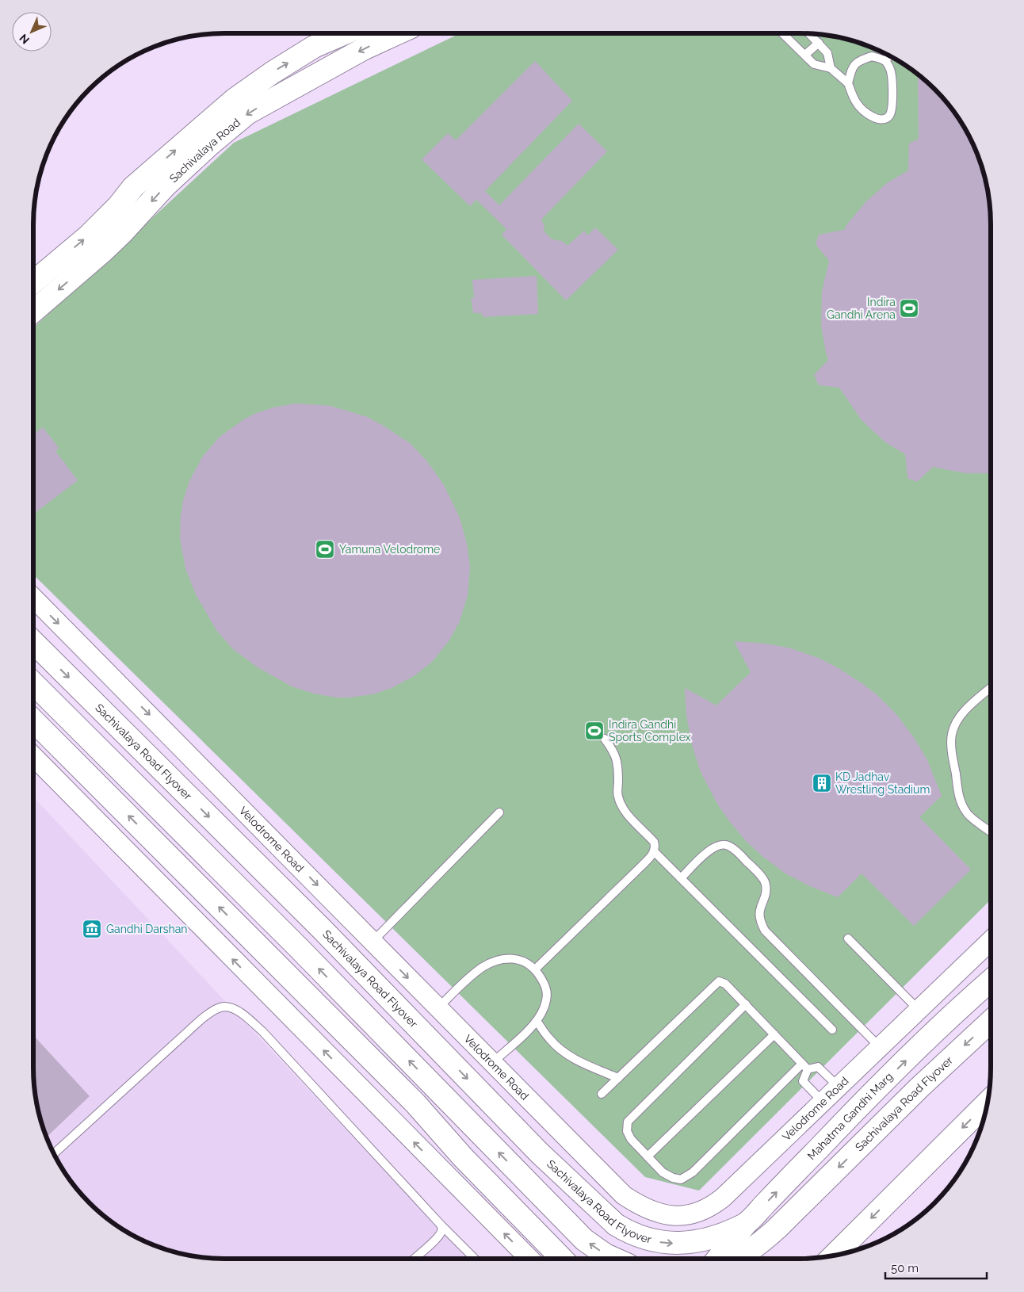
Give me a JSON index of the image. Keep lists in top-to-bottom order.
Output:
{
  "streets": {
    "main road": ["Sachivalaya Road", "Sachivalaya Road Flyover", "Mahatma Gandhi Marg"],
    "street": ["Velodrome Road"]
  },
  "crossings": [
    ["Sachivalaya Road Flyover", "Mahatma Gandhi Marg"]
  ],
  "places": {
    "sports": ["Indira Gandhi Arena", "Yamuna Velodrome", "Indira Gandhi Sports Complex"],
    "building": ["KD Jadhav Wrestling Stadium"],
    "museum": ["Gandhi Darshan"]
  },
  "scale_bar": "50 m",
  "north": "bottom left"
}
